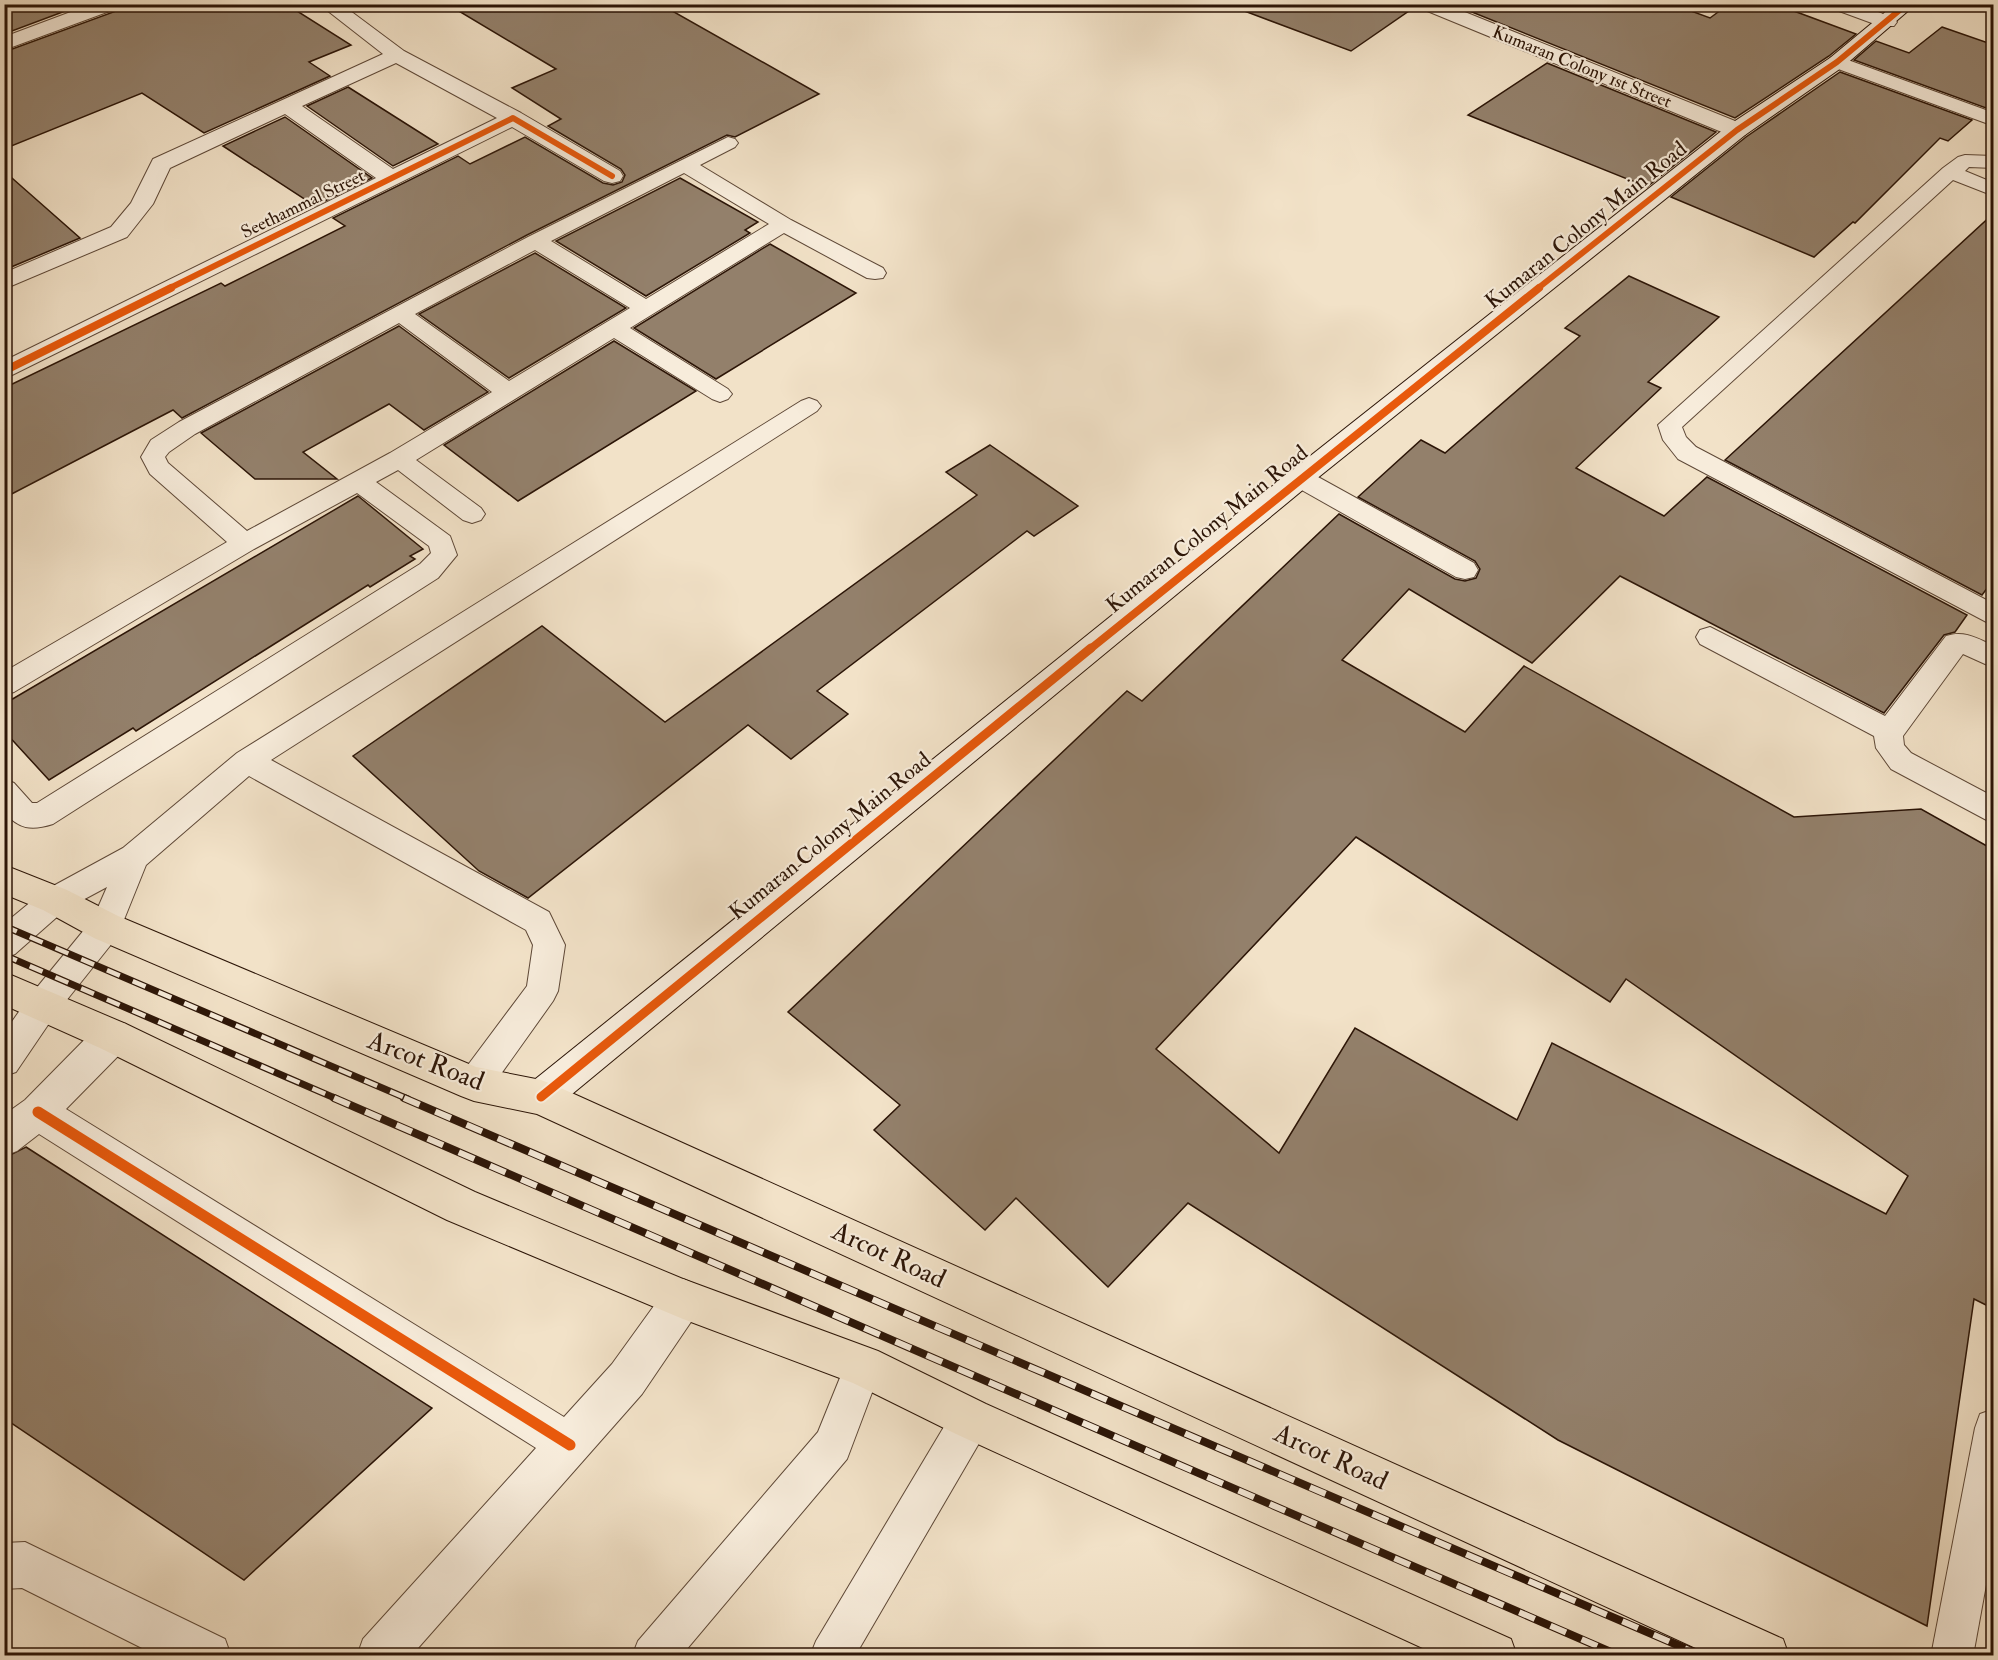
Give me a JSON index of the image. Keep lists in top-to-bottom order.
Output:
{
  "streets": {
    "main road": ["Arcot Road"],
    "street": ["Kumaran Colony 1st Street", "Seethammal Street", "Kumaran Colony Main Road"]
  },
  "crossings": [
    ["Kumaran Colony 1st Street", "Kumaran Colony Main Road"],
    ["Kumaran Colony Main Road", "Arcot Road"]
  ]
}
